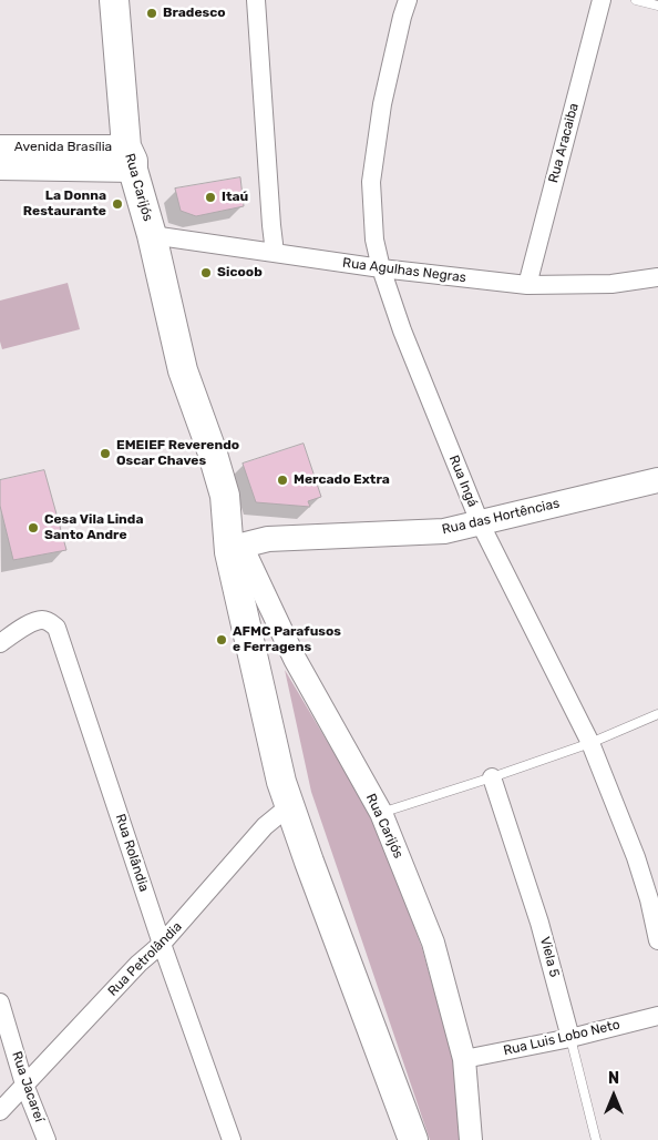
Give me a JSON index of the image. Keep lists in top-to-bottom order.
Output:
{
  "streets": {
    "main road": ["Avenida Brasília", "Rua Carijós", "Rua das Hortências"],
    "street": [
      "Rua Aracaiba",
      "Rua Agulhas Negras",
      "Rua Ingá",
      "Rua Rolândia",
      "Viela 5",
      "Rua Petrolândia",
      "Rua Luis Lobo Neto",
      "Rua Jacareí"
    ]
  },
  "crossings": [
    ["Rua Aracaiba", "Rua Agulhas Negras"],
    ["Avenida Brasília", "Rua Carijós"],
    ["Rua Carijós", "Rua Agulhas Negras"],
    ["Rua Carijós", "Rua das Hortências"],
    ["Rua Carijós", "Rua Petrolândia"],
    ["Rua Carijós", "Rua Luis Lobo Neto"],
    ["Rua Agulhas Negras", "Rua Ingá"],
    ["Rua Ingá", "Rua das Hortências"],
    ["Rua Rolândia", "Rua Petrolândia"],
    ["Viela 5", "Rua Luis Lobo Neto"],
    ["Rua Petrolândia", "Rua Jacareí"]
  ],
  "places": [
    "Bradesco",
    "Itaú",
    "La Donna Restaurante",
    "Sicoob",
    "EMEIEF Reverendo Oscar Chaves",
    "Mercado Extra",
    "Cesa Vila Linda Santo Andre",
    "AFMC Parafusos e Ferragens"
  ],
  "north": "top"
}
